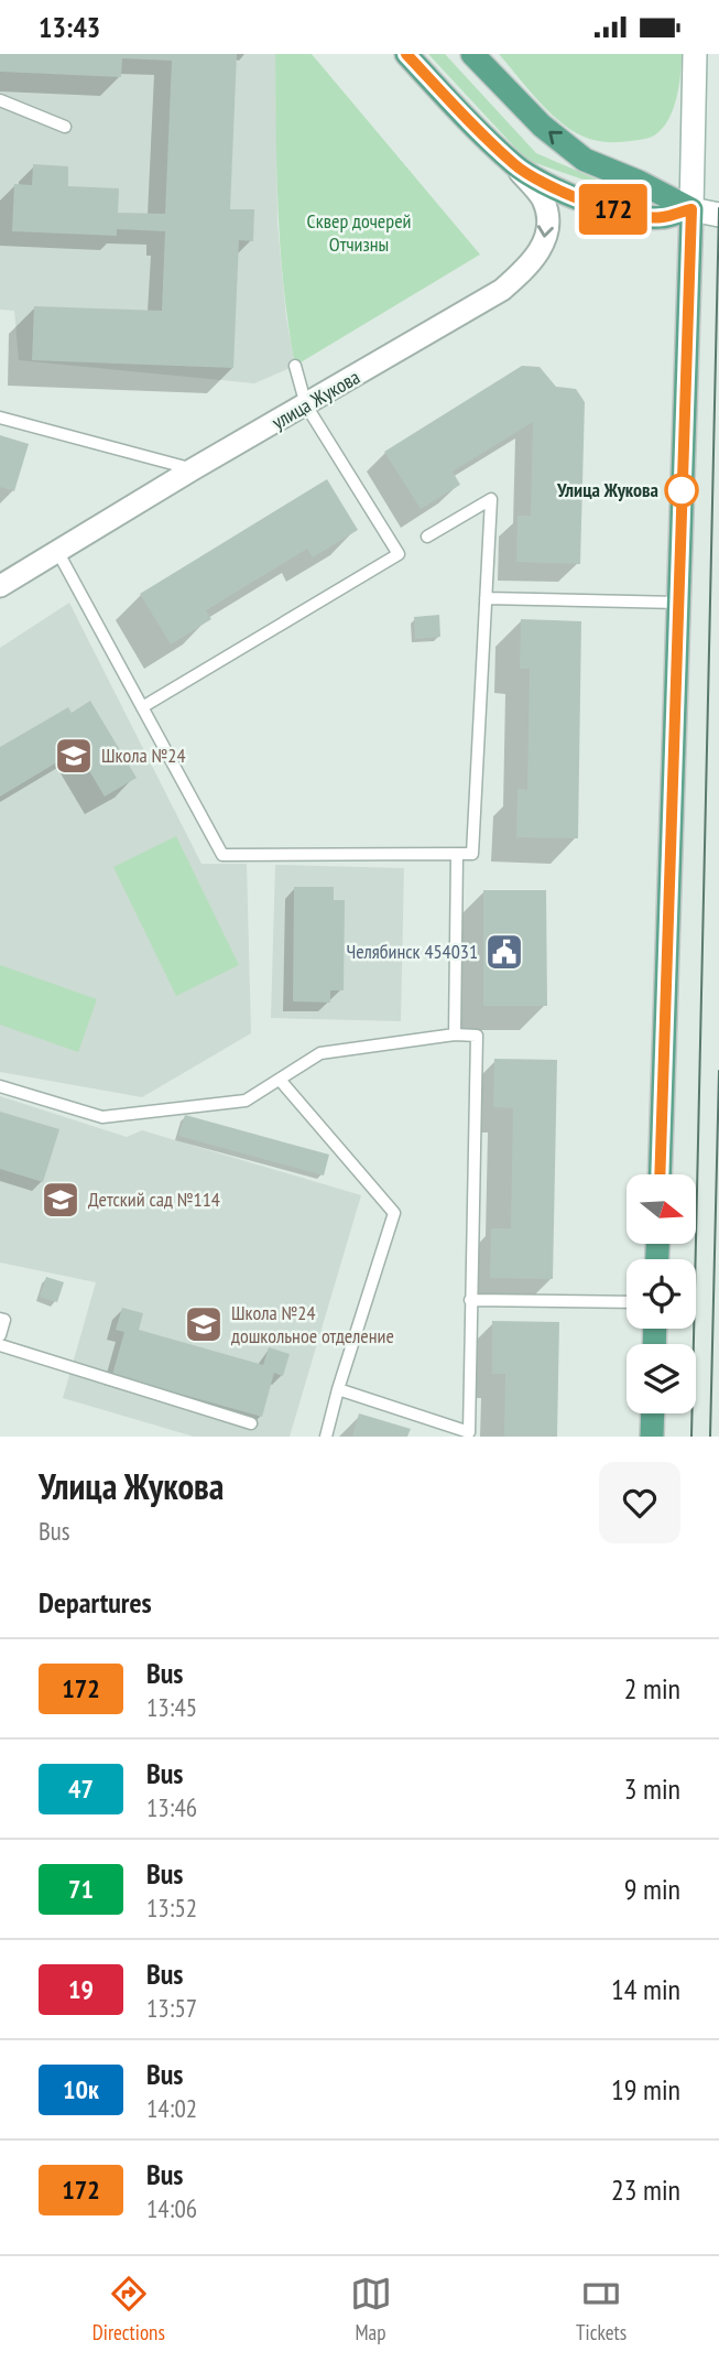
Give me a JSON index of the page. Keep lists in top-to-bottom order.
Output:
{
  "streets": {
    "street": ["улица Жукова"]
  },
  "one_way": ["улица Жукова"],
  "parks": ["Сквер дочерей Отчизны"],
  "places": {
    "other": ["Улица Жукова"],
    "school or university": ["Школа №24", "Детский сад №114", "Школа №24 дошкольное отделение"],
    "public building": ["Челябинск 454031"]
  },
  "lines": ["bus line 172"],
  "north": "right",
  "page": {
    "status": "13:43",
    "on_map": "172",
    "heading": [
      ["Улица Жукова", "Bus"],
      "Departures"
    ],
    "list": [
      {
        "mark": "172",
        "name": "Bus",
        "note": "13:45",
        "value": "2 min"
      },
      {
        "mark": "47",
        "name": "Bus",
        "note": "13:46",
        "value": "3 min"
      },
      {
        "mark": "71",
        "name": "Bus",
        "note": "13:52",
        "value": "9 min"
      },
      {
        "mark": "19",
        "name": "Bus",
        "note": "13:57",
        "value": "14 min"
      },
      {
        "mark": "10к",
        "name": "Bus",
        "note": "14:02",
        "value": "19 min"
      },
      {
        "mark": "172",
        "name": "Bus",
        "note": "14:06",
        "value": "23 min"
      }
    ],
    "tabs": ["Directions", "Map", "Tickets"]
  }
}
